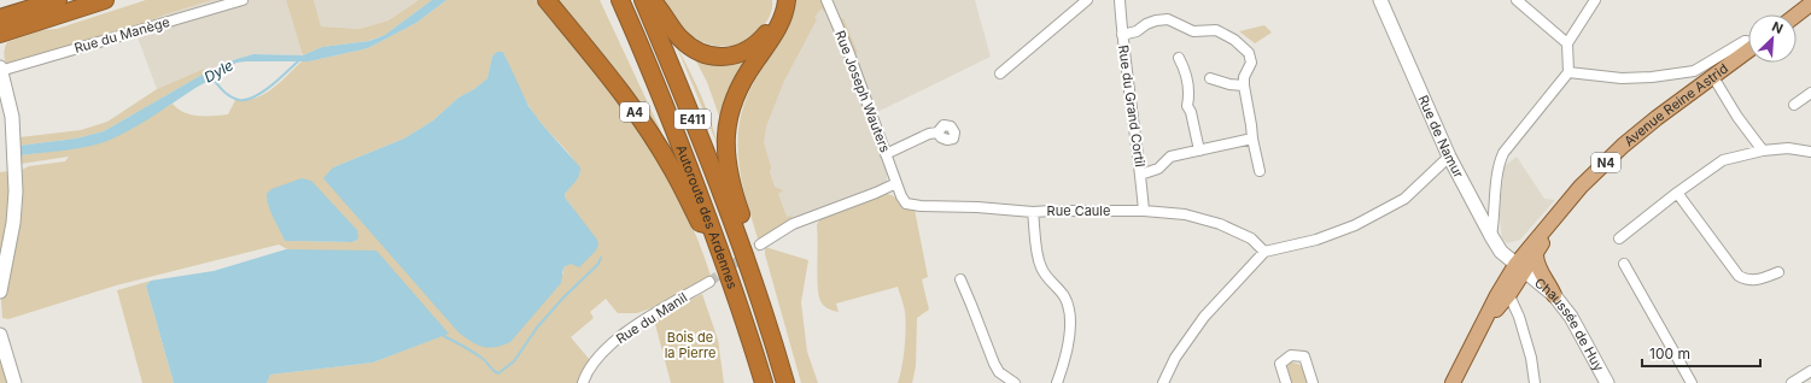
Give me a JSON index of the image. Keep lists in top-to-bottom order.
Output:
{
  "streets": {
    "highway": ["A4", "E411", "Autoroute des Ardennes"],
    "main road": ["Avenue Reine Astrid", "N4"],
    "street": [
      "Rue du Manège",
      "Rue Joseph Wauters",
      "Rue du Grand Cortil",
      "Rue de Namur",
      "Rue Caule",
      "Rue du Manil",
      "Chaussée de Huy"
    ]
  },
  "crossings": [
    ["Rue Joseph Wauters", "Rue Caule"],
    ["Avenue Reine Astrid", "Rue de Namur"],
    ["Avenue Reine Astrid", "N4"],
    ["Avenue Reine Astrid", "Chaussée de Huy"],
    ["Rue du Grand Cortil", "Rue Caule"],
    ["A4", "Autoroute des Ardennes"],
    ["Rue de Namur", "N4"],
    ["Rue de Namur", "Chaussée de Huy"],
    ["N4", "Chaussée de Huy"]
  ],
  "water": ["Dyle"],
  "parks": ["Bois de la Pierre"],
  "scale_bar": "100 m",
  "north": "top right"
}
